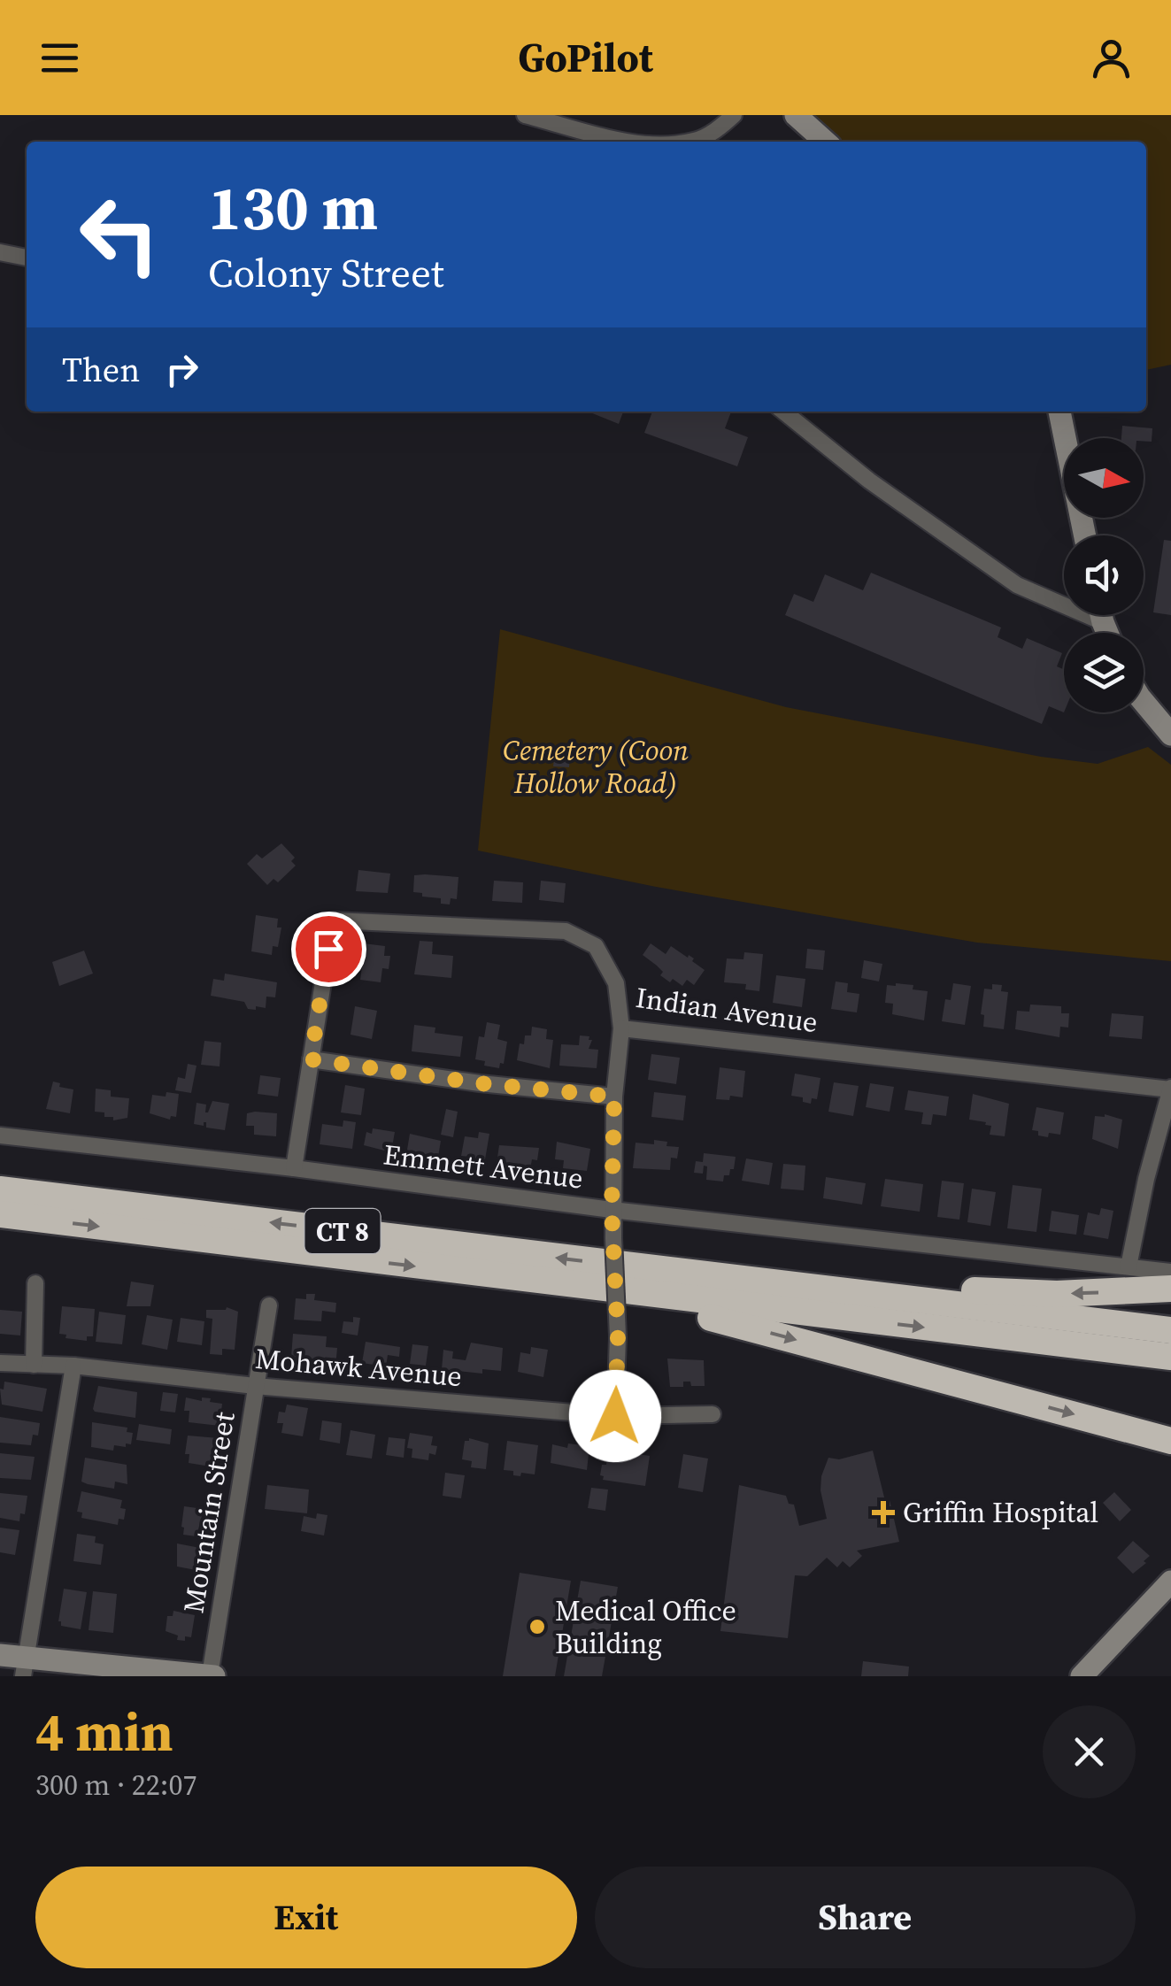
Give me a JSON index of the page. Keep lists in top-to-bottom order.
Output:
{
  "streets": {
    "highway": ["CT 8"],
    "street": [
      "Indian Avenue",
      "Emmett Avenue",
      "Mohawk Avenue",
      "Mountain Street"
    ]
  },
  "crossings": [
    ["Mohawk Avenue", "Mountain Street"]
  ],
  "parks": ["Cemetery (Coon Hollow Road)"],
  "places": {
    "health": ["Griffin Hospital"],
    "other": ["Medical Office Building"]
  },
  "north": "right",
  "page": {
    "header": "GoPilot",
    "turn": ["130 m", "Colony Street"],
    "then": "Then",
    "heading": ["4 min", "300 m · 22:07"],
    "buttons": ["Exit", "Share"]
  }
}
